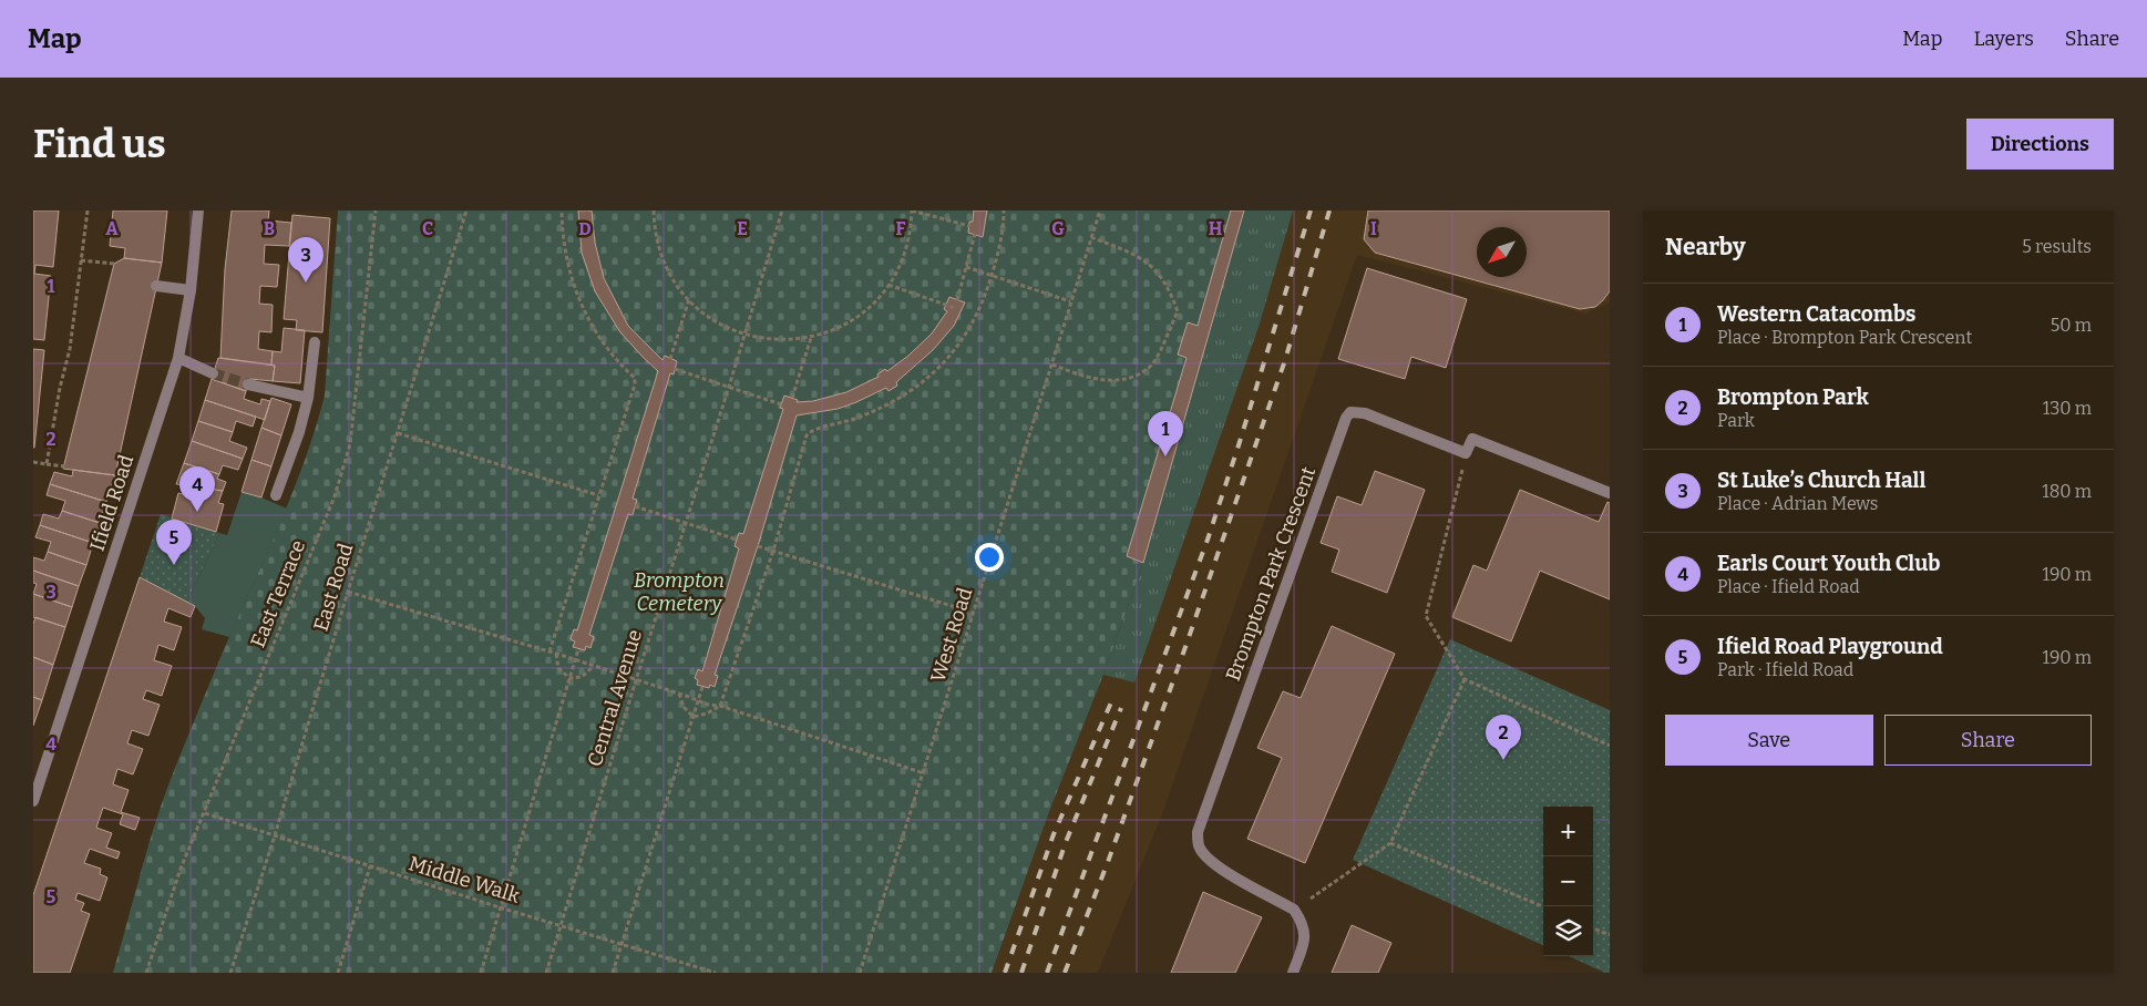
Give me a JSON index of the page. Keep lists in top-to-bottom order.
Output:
{
  "streets": {
    "street": ["Ifield Road", "Brompton Park Crescent"],
    "path": [
      "East Road",
      "East Terrace",
      "West Road",
      "Central Avenue",
      "Middle Walk"
    ]
  },
  "crossings": [
    ["East Road", "Middle Walk"],
    ["East Terrace", "Middle Walk"],
    ["Central Avenue", "Middle Walk"]
  ],
  "parks": ["Brompton Cemetery"],
  "north": "bottom left",
  "page": {
    "header": "Map",
    "nav": ["Map", "Layers", "Share"],
    "buttons": [
      "Directions",
      ["Save", "Share"]
    ],
    "title": "Find us",
    "heading": ["Nearby", "5 results"],
    "pins": [
      "3",
      "1",
      "4",
      "5",
      "2"
    ],
    "list": [
      {
        "mark": "1",
        "name": "Western Catacombs",
        "note": "Place · Brompton Park Crescent",
        "value": "50 m"
      },
      {
        "mark": "2",
        "name": "Brompton Park",
        "note": "Park",
        "value": "130 m"
      },
      {
        "mark": "3",
        "name": "St Luke’s Church Hall",
        "note": "Place · Adrian Mews",
        "value": "180 m"
      },
      {
        "mark": "4",
        "name": "Earls Court Youth Club",
        "note": "Place · Ifield Road",
        "value": "190 m"
      },
      {
        "mark": "5",
        "name": "Ifield Road Playground",
        "note": "Park · Ifield Road",
        "value": "190 m"
      }
    ],
    "map_buttons": ["+", "−"]
  },
  "grid": {
    "columns": [
      "A",
      "B",
      "C",
      "D",
      "E",
      "F",
      "G",
      "H",
      "I"
    ],
    "rows": [
      "1",
      "2",
      "3",
      "4",
      "5"
    ]
  }
}
